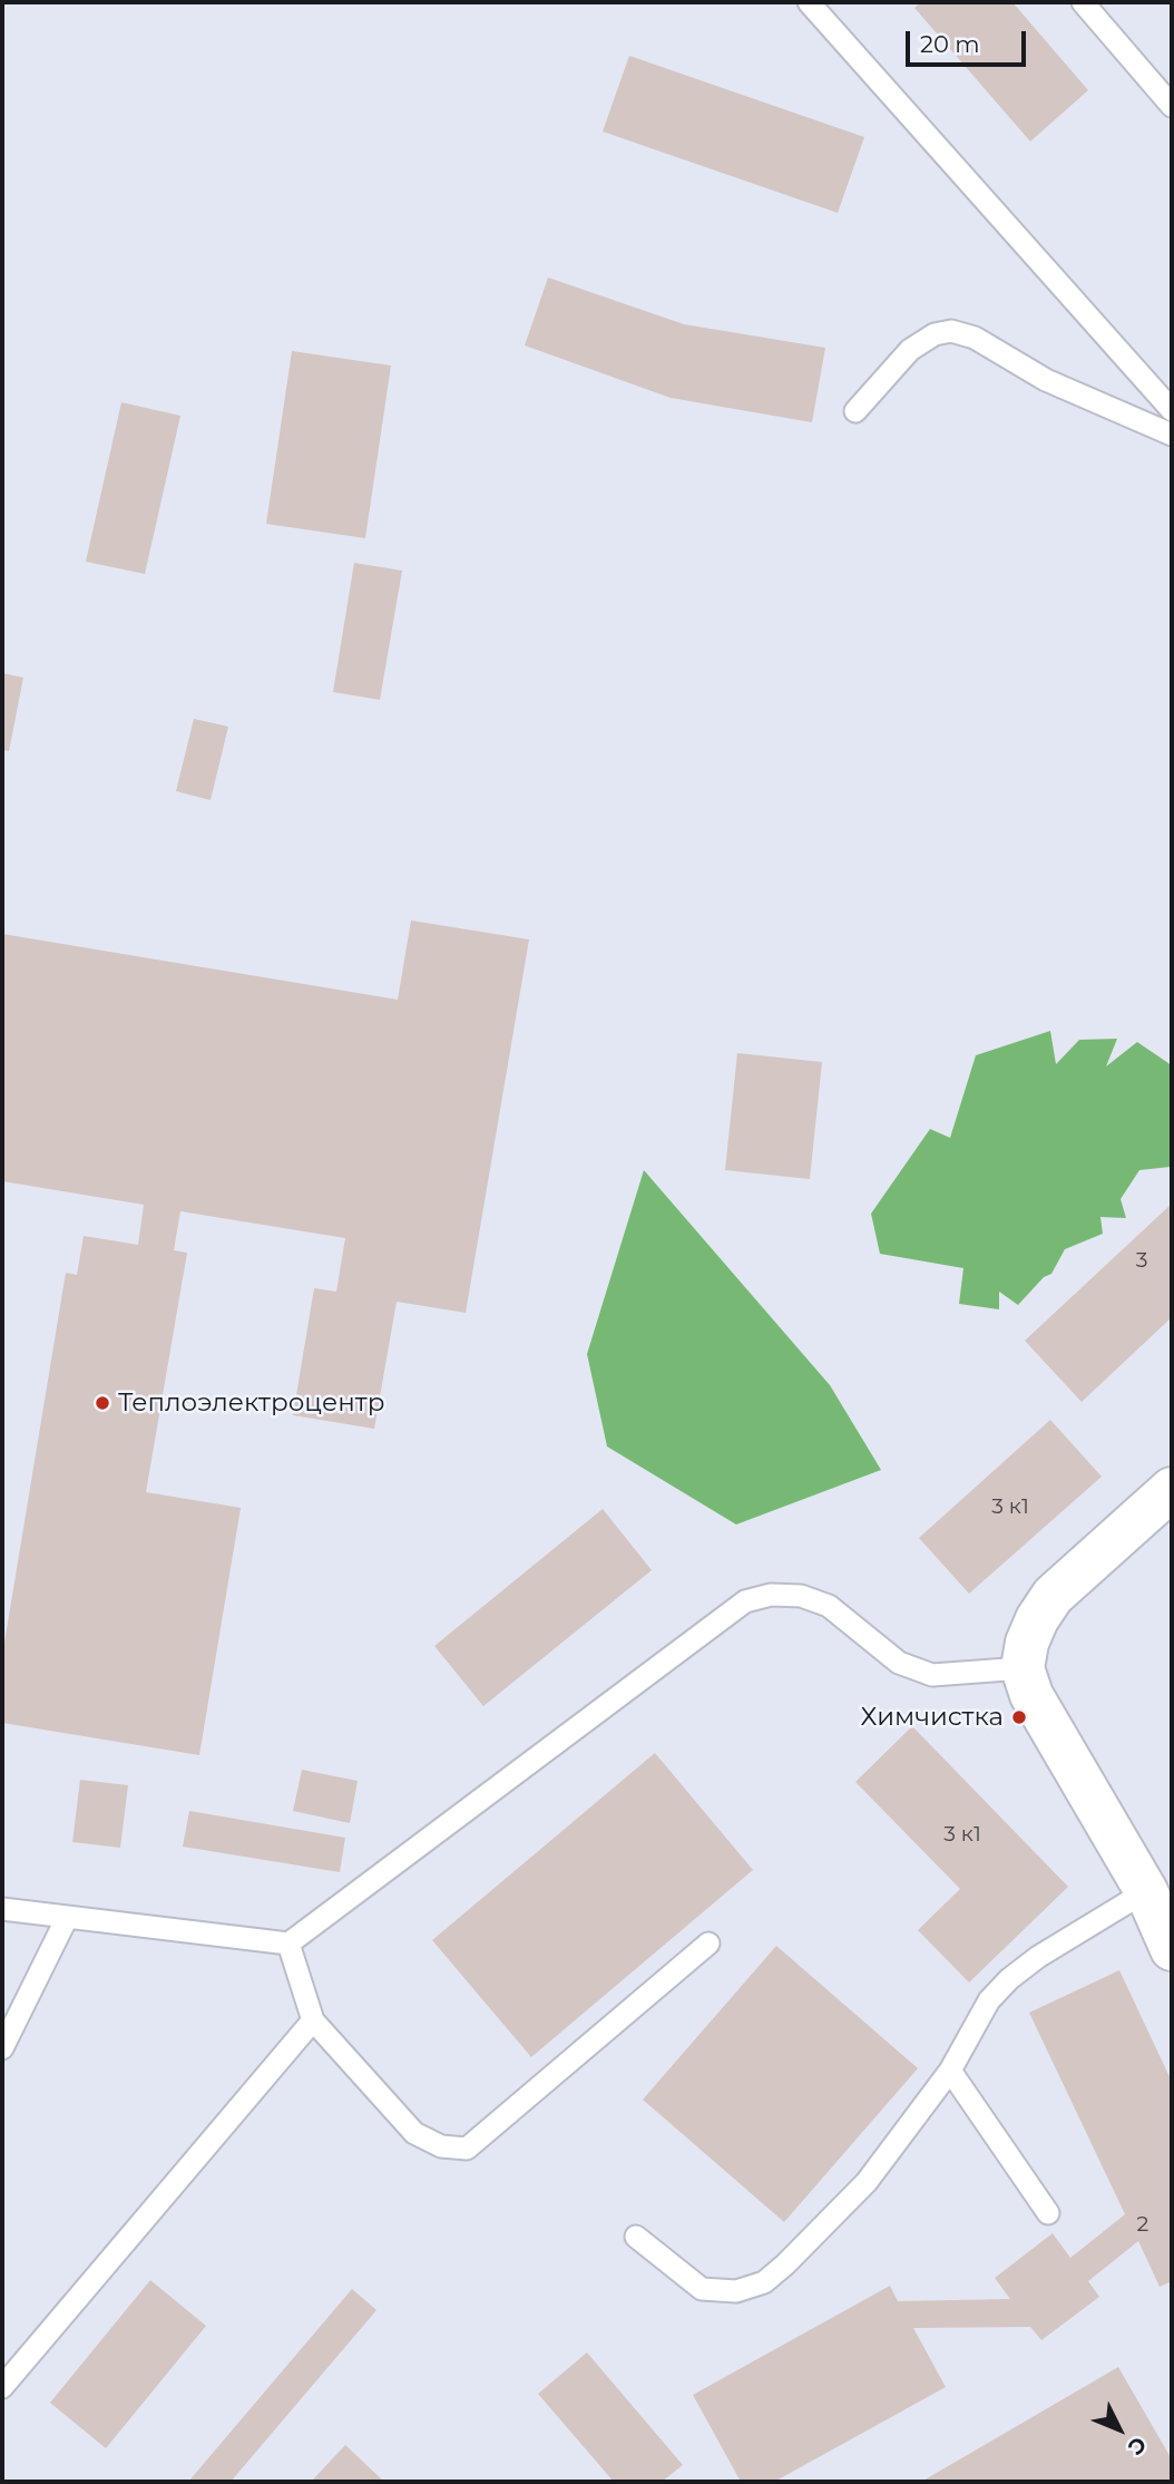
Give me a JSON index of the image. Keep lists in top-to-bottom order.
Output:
{
  "places": ["Теплоэлектроцентр", "Химчистка"],
  "house_numbers": [
    "3",
    "3 к1",
    "3 к1",
    "2"
  ],
  "scale_bar": "20 m",
  "north": "bottom right"
}
